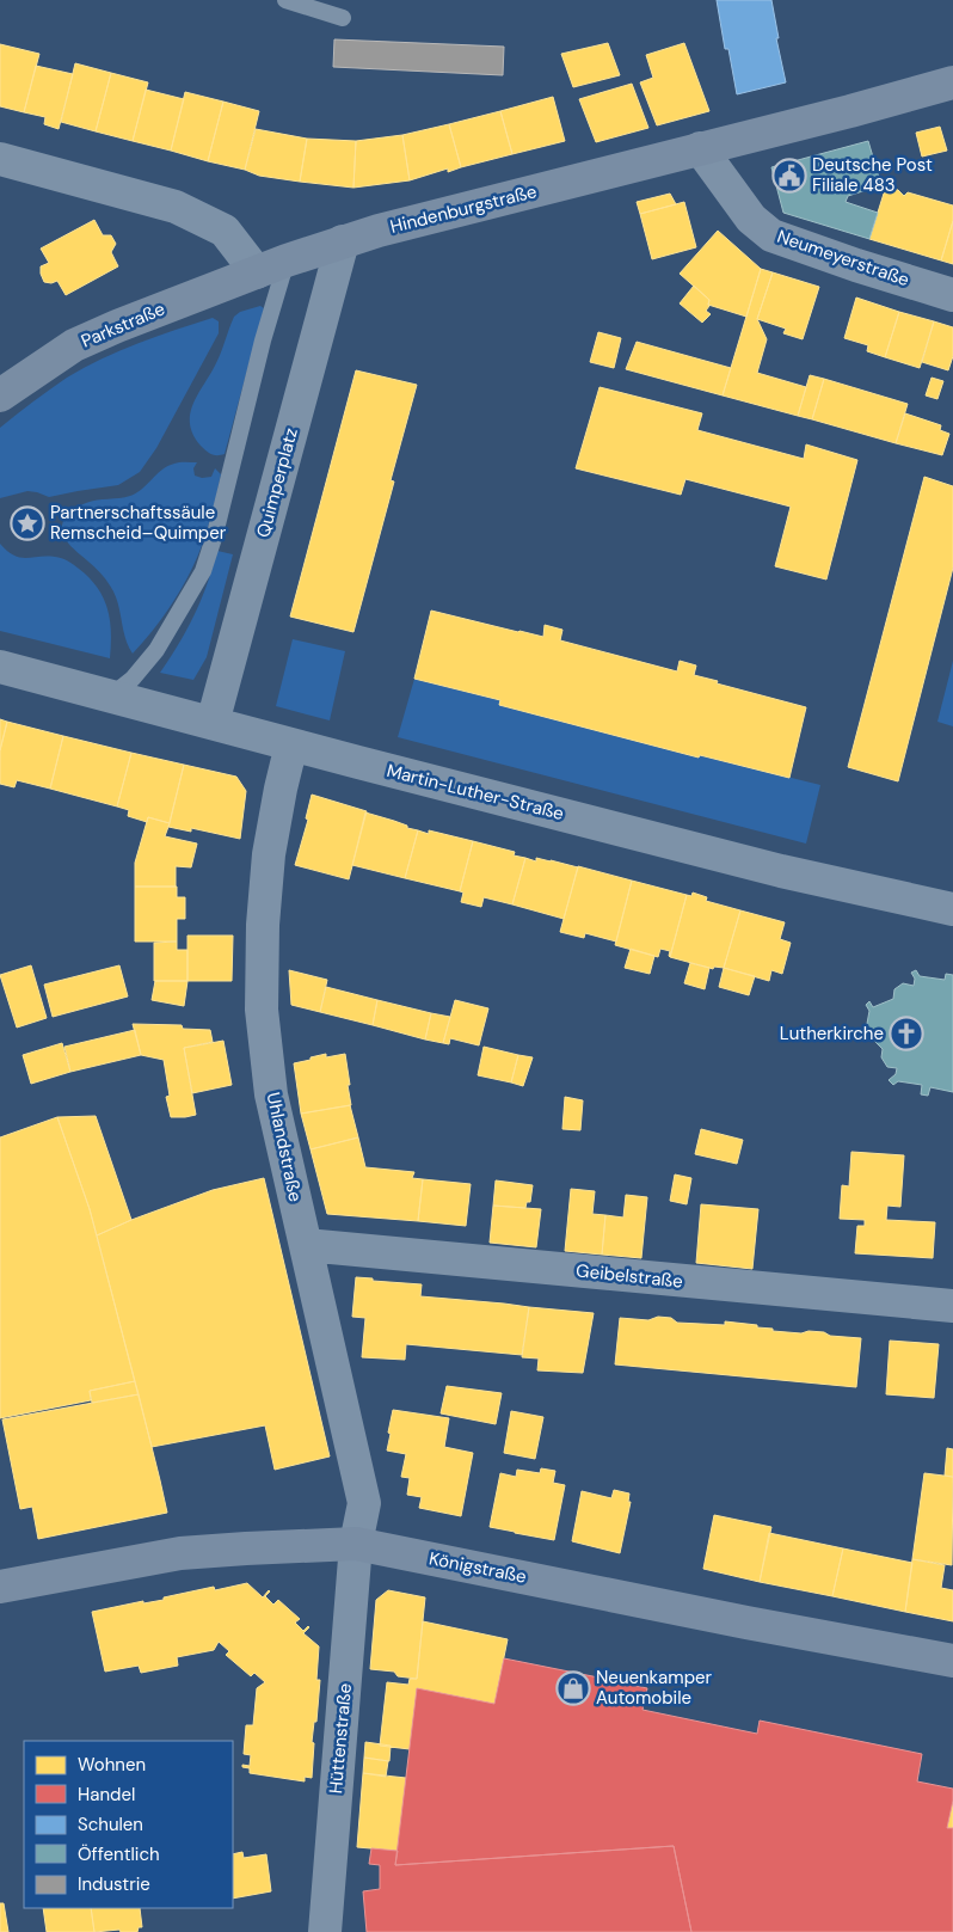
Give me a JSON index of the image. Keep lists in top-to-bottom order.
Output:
{
  "streets": {
    "street": [
      "Hindenburgstraße",
      "Neumeyerstraße",
      "Parkstraße",
      "Quimperplatz",
      "Martin-Luther-Straße",
      "Uhlandstraße",
      "Geibelstraße",
      "Königstraße",
      "Hüttenstraße"
    ]
  },
  "crossings": [
    ["Hindenburgstraße", "Neumeyerstraße"],
    ["Hindenburgstraße", "Parkstraße"],
    ["Hindenburgstraße", "Quimperplatz"],
    ["Quimperplatz", "Martin-Luther-Straße"],
    ["Martin-Luther-Straße", "Uhlandstraße"],
    ["Uhlandstraße", "Geibelstraße"],
    ["Uhlandstraße", "Königstraße"],
    ["Uhlandstraße", "Hüttenstraße"],
    ["Königstraße", "Hüttenstraße"]
  ],
  "places": {
    "public building": ["Deutsche Post Filiale 483"],
    "place": ["Partnerschaftssäule Remscheid–Quimper"],
    "church": ["Lutherkirche"],
    "shop": ["Neuenkamper Automobile"]
  },
  "legend": [
    "Wohnen",
    "Handel",
    "Schulen",
    "Öffentlich",
    "Industrie"
  ]
}
